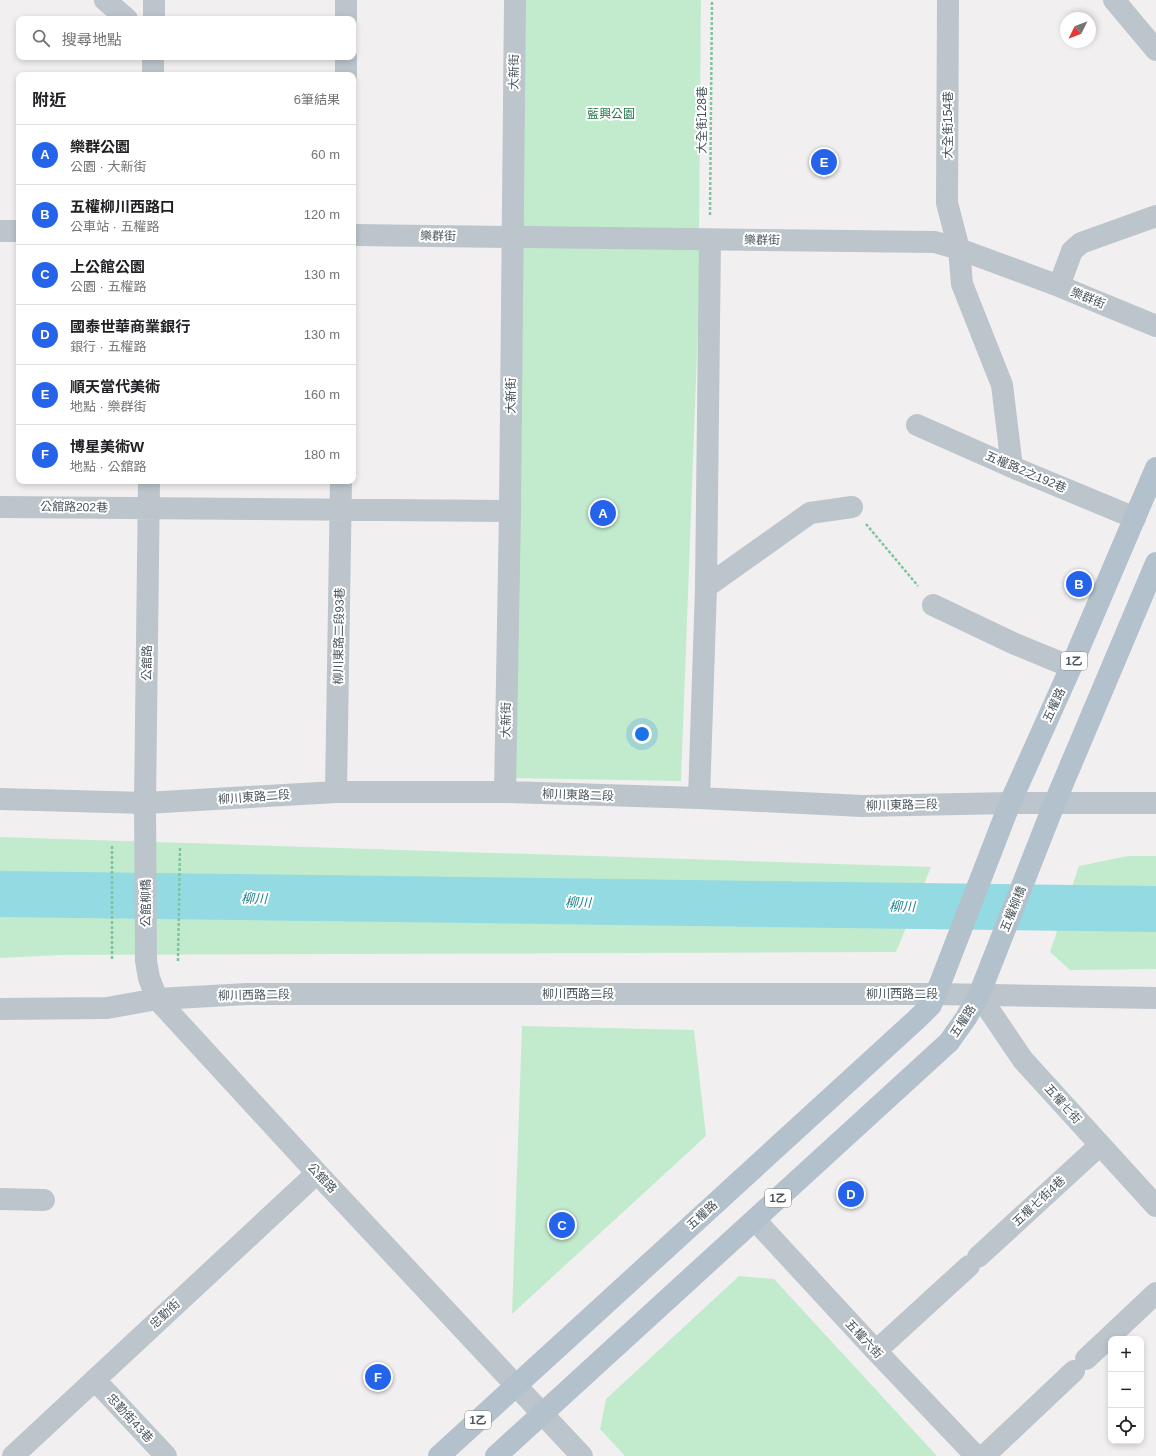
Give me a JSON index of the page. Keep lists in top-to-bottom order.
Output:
{
  "streets": {
    "main road": ["1乙", "五權路", "五權柳橋"],
    "street": [
      "大新街",
      "大全街154巷",
      "樂群街",
      "五權路2之192巷",
      "公舘路202巷",
      "柳川東路二段93巷",
      "公舘路",
      "柳川東路二段",
      "公館柳橋",
      "柳川西路二段",
      "五權七街",
      "五權七街4巷",
      "忠勤街",
      "五權六街",
      "忠勤街43巷"
    ],
    "path": ["大全街128巷"]
  },
  "crossings": [
    ["大新街", "樂群街"],
    ["大新街", "公舘路202巷"],
    ["大新街", "柳川東路二段"],
    ["大全街128巷", "樂群街"],
    ["大全街154巷", "樂群街"],
    ["大全街154巷", "五權路2之192巷"],
    ["五權路2之192巷", "五權路"],
    ["公舘路202巷", "柳川東路二段93巷"],
    ["公舘路202巷", "公舘路"],
    ["柳川東路二段93巷", "柳川東路二段"],
    ["1乙", "柳川東路二段"],
    ["1乙", "五權柳橋"],
    ["公舘路", "五權路"],
    ["公舘路", "柳川東路二段"],
    ["公舘路", "公館柳橋"],
    ["公舘路", "柳川西路二段"],
    ["公舘路", "忠勤街"],
    ["五權路", "柳川東路二段"],
    ["五權路", "五權柳橋"],
    ["五權路", "柳川西路二段"],
    ["五權路", "五權七街"],
    ["五權路", "五權六街"],
    ["柳川東路二段", "五權柳橋"],
    ["柳川西路二段", "五權七街"],
    ["五權七街", "五權七街4巷"],
    ["五權七街4巷", "五權六街"],
    ["忠勤街", "忠勤街43巷"]
  ],
  "water": ["柳川"],
  "parks": ["藍興公園"],
  "north": "bottom left",
  "page": {
    "search": "搜尋地點",
    "heading": ["附近", "6筆結果"],
    "list": [
      {
        "mark": "A",
        "name": "樂群公園",
        "note": "公園 · 大新街",
        "value": "60 m"
      },
      {
        "mark": "B",
        "name": "五權柳川西路口",
        "note": "公車站 · 五權路",
        "value": "120 m"
      },
      {
        "mark": "C",
        "name": "上公館公園",
        "note": "公園 · 五權路",
        "value": "130 m"
      },
      {
        "mark": "D",
        "name": "國泰世華商業銀行",
        "note": "銀行 · 五權路",
        "value": "130 m"
      },
      {
        "mark": "E",
        "name": "順天當代美術",
        "note": "地點 · 樂群街",
        "value": "160 m"
      },
      {
        "mark": "F",
        "name": "博星美術W",
        "note": "地點 · 公舘路",
        "value": "180 m"
      }
    ],
    "pins": [
      "E",
      "A",
      "B",
      "D",
      "C",
      "F"
    ],
    "map_buttons": ["+", "−"]
  }
}
